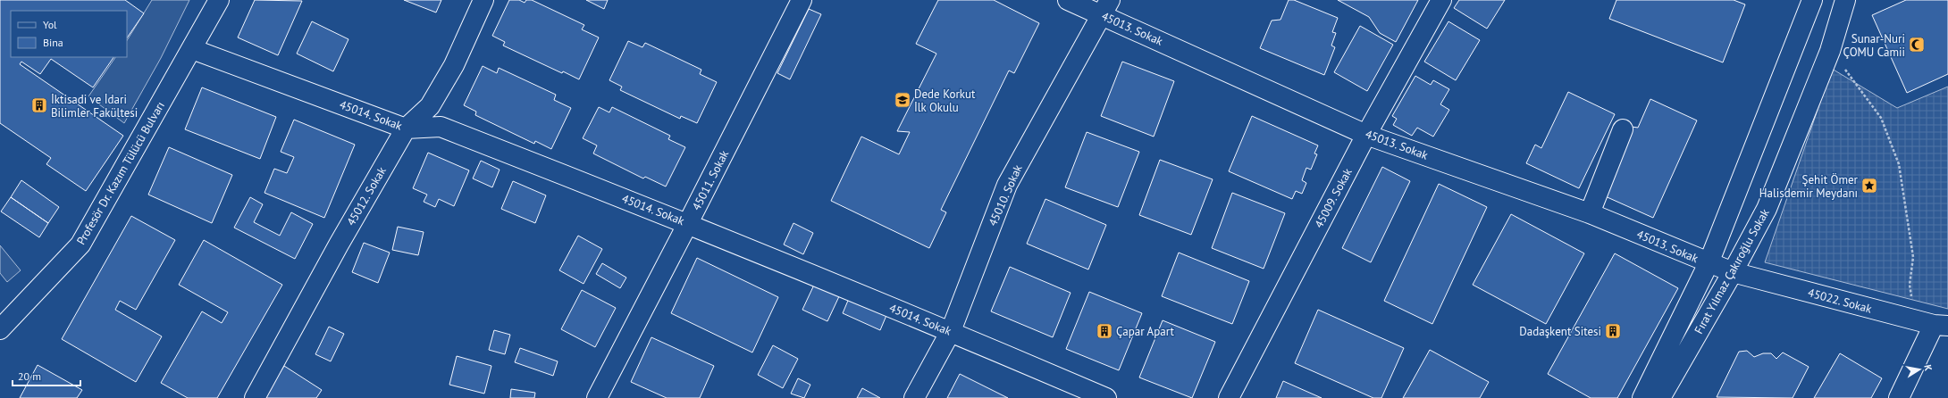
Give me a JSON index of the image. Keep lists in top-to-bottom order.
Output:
{
  "streets": {
    "street": [
      "45013. Sokak",
      "45014. Sokak",
      "Profesör Dr. Kazım Tülücü Bulvarı",
      "45011. Sokak",
      "45010. Sokak",
      "45012. Sokak",
      "45009. Sokak",
      "Fırat Yılmaz Çakıroğlu Sokak",
      "45022. Sokak"
    ]
  },
  "crossings": [
    ["45013. Sokak", "45010. Sokak"],
    ["45013. Sokak", "45009. Sokak"],
    ["45013. Sokak", "Fırat Yılmaz Çakıroğlu Sokak"],
    ["45013. Sokak", "45022. Sokak"],
    ["45014. Sokak", "Profesör Dr. Kazım Tülücü Bulvarı"],
    ["45014. Sokak", "45011. Sokak"],
    ["45014. Sokak", "45010. Sokak"],
    ["45014. Sokak", "45012. Sokak"],
    ["Fırat Yılmaz Çakıroğlu Sokak", "45022. Sokak"]
  ],
  "places": {
    "mosque": ["Sunar-Nuri ÇOMU Camii"],
    "school or university": ["Dede Korkut İlk Okulu"],
    "building": ["İktisadi ve İdari Bilimler Fakültesi", "Çapar Apart", "Dadaşkent Sitesi"],
    "place": ["Şehit Ömer Halisdemir Meydanı"]
  },
  "legend": ["Yol", "Bina"],
  "scale_bar": "20 m",
  "north": "right"
}
